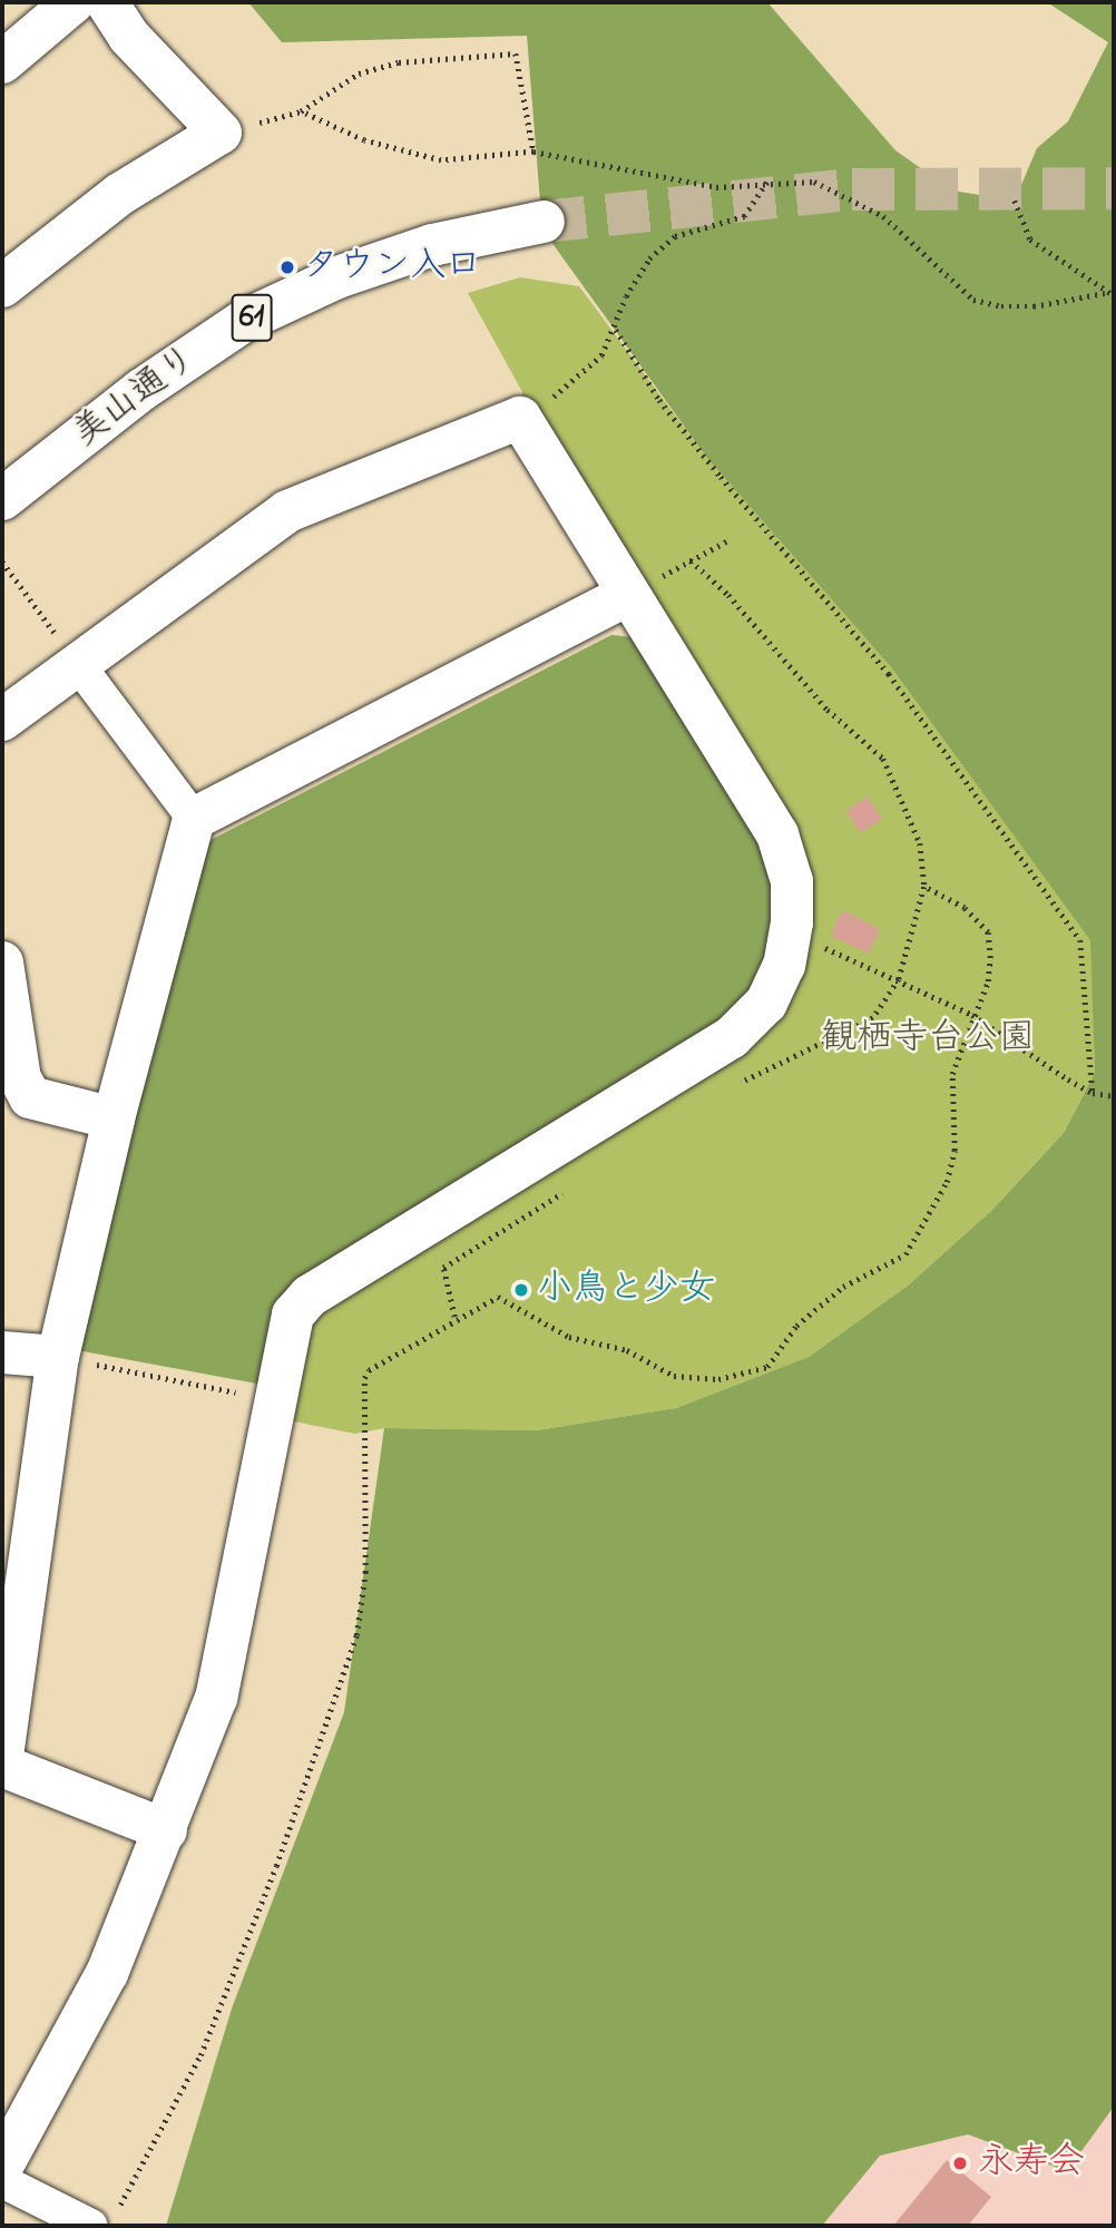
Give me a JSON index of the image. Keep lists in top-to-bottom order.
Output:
{
  "streets": {
    "street": ["61", "美山通り"]
  },
  "parks": ["観栖寺台公園"],
  "places": ["タウン入口", "小鳥と少女", "永寿会"]
}
